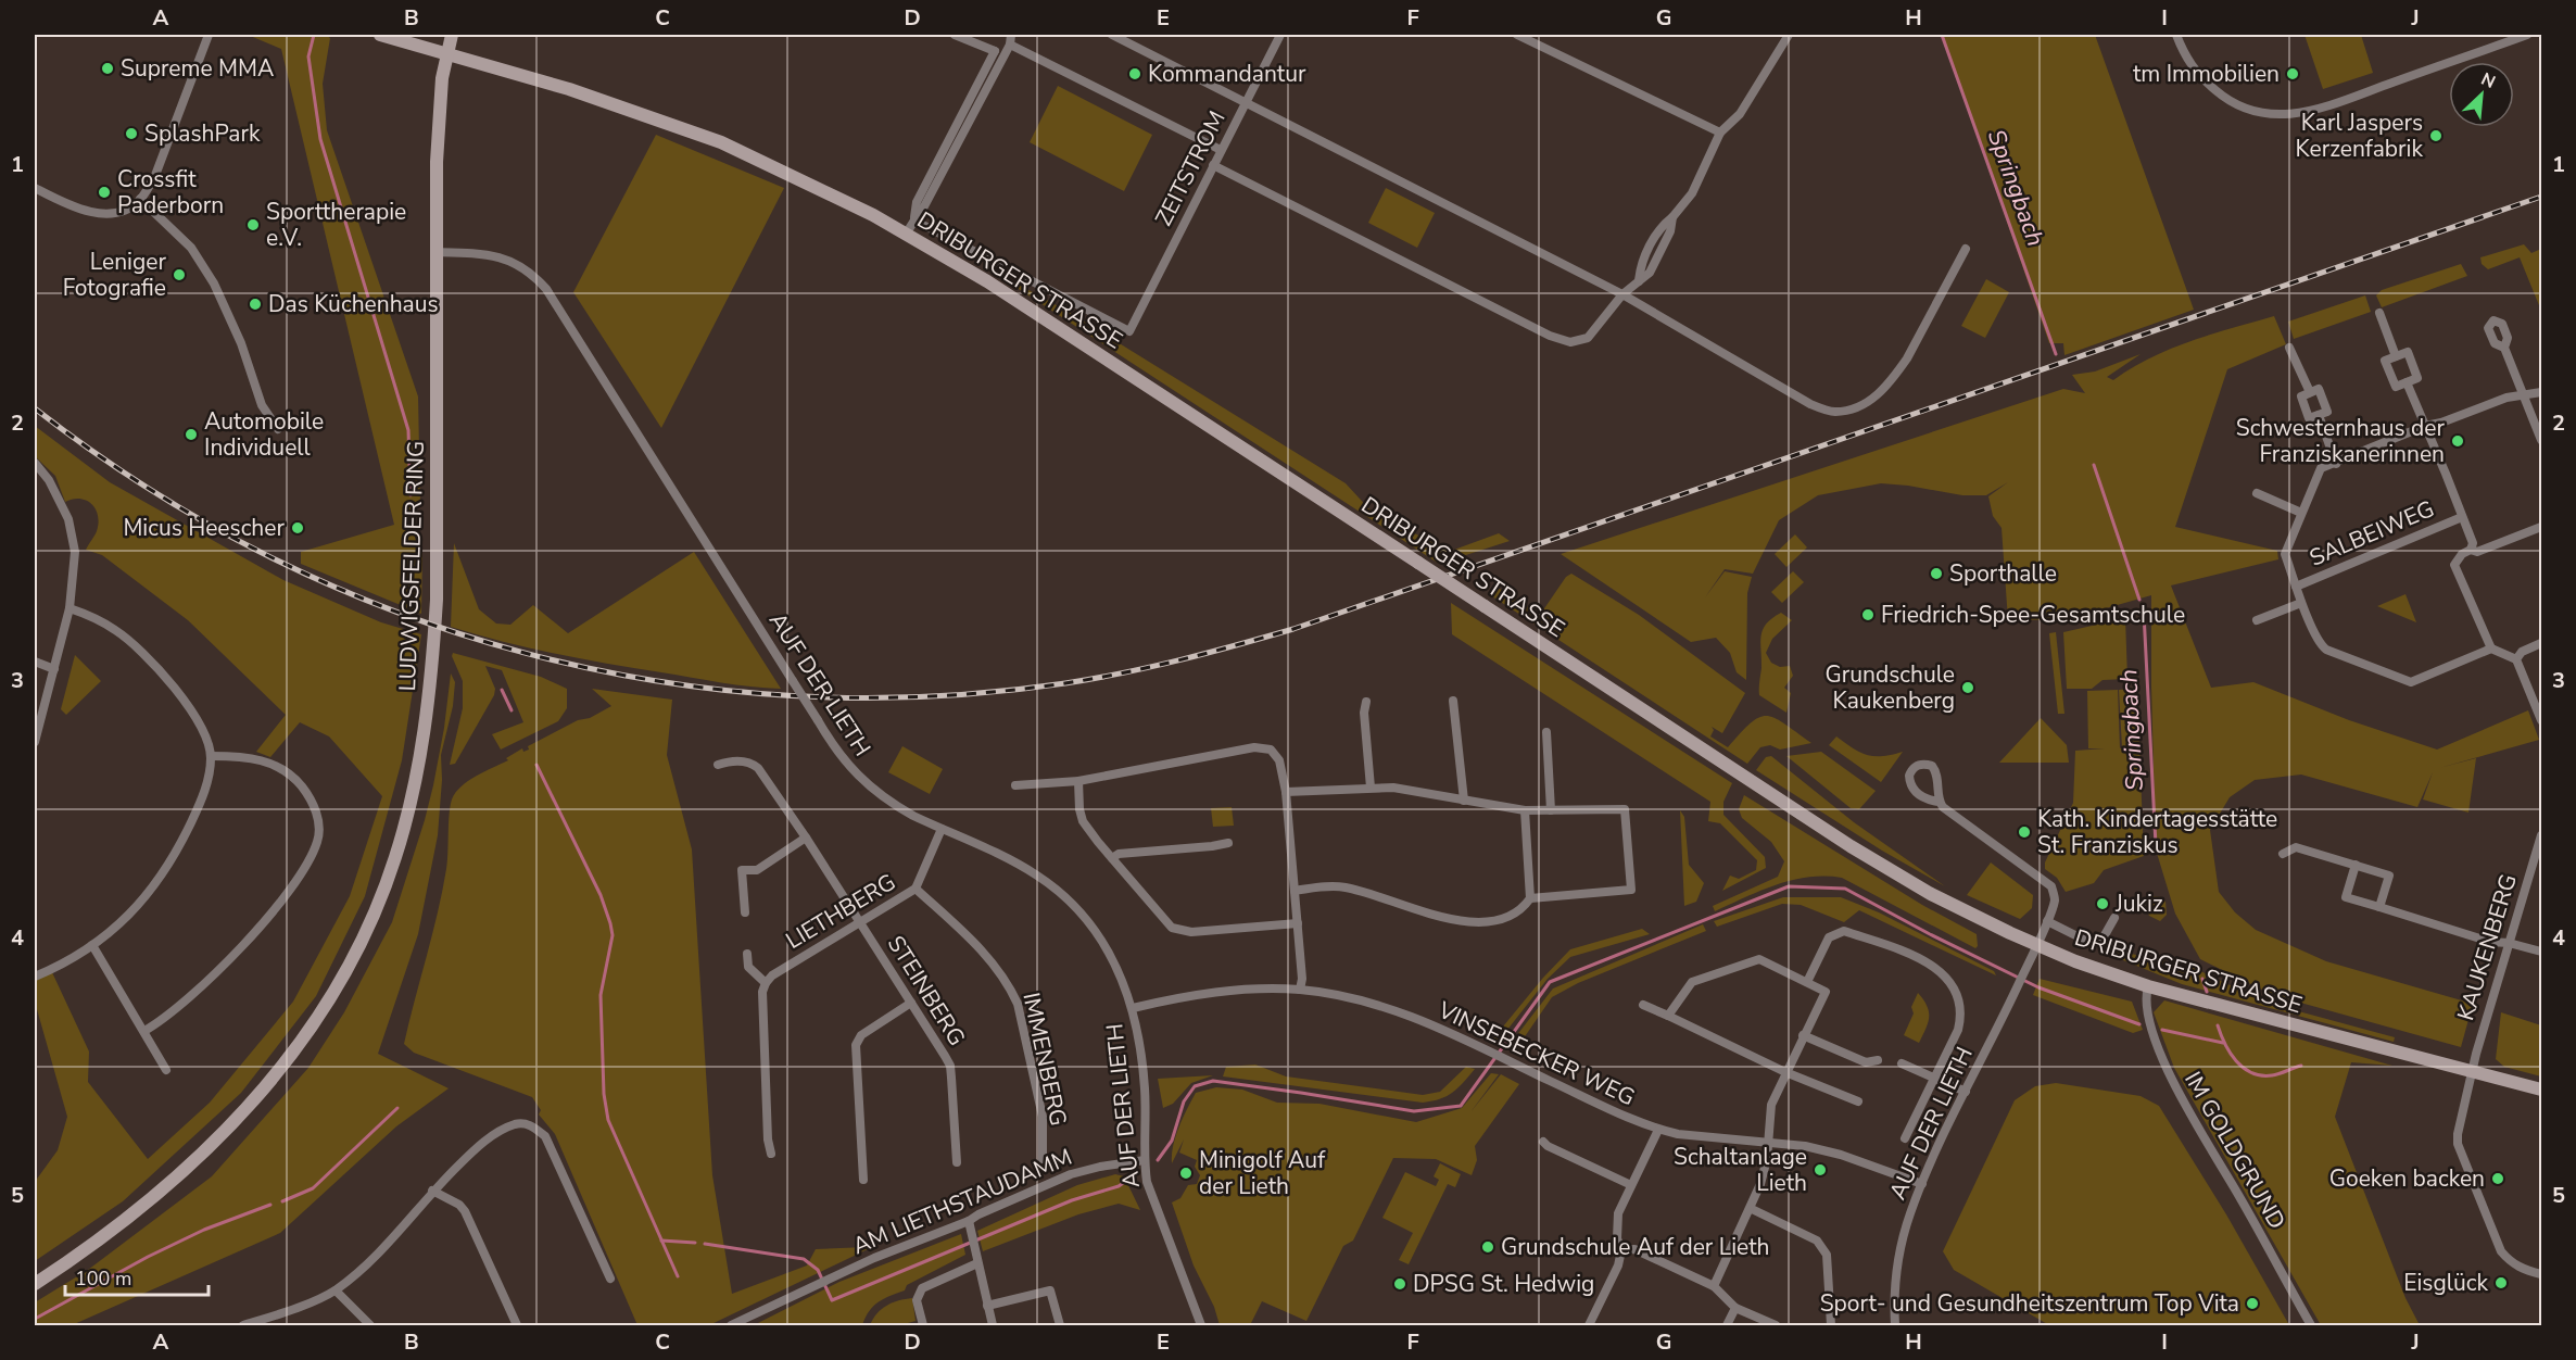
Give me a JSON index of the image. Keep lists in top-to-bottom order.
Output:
{
  "streets": {
    "main road": ["DRIBURGER STRASSE", "LUDWIGSFELDER RING"],
    "street": [
      "ZEITSTROM",
      "SALBEIWEG",
      "AUF DER LIETH",
      "LIETHBERG",
      "KAUKENBERG",
      "STEINBERG",
      "VINSEBECKER WEG",
      "IMMENBERG",
      "IM GOLDGRUND",
      "AM LIETHSTAUDAMM"
    ]
  },
  "crossings": [
    ["DRIBURGER STRASSE", "LUDWIGSFELDER RING"],
    ["DRIBURGER STRASSE", "AUF DER LIETH"],
    ["DRIBURGER STRASSE", "KAUKENBERG"],
    ["DRIBURGER STRASSE", "IM GOLDGRUND"],
    ["LUDWIGSFELDER RING", "AUF DER LIETH"],
    ["AUF DER LIETH", "LIETHBERG"],
    ["AUF DER LIETH", "VINSEBECKER WEG"],
    ["AUF DER LIETH", "AM LIETHSTAUDAMM"],
    ["LIETHBERG", "STEINBERG"],
    ["LIETHBERG", "IMMENBERG"]
  ],
  "water": ["Springbach"],
  "places": [
    "Supreme MMA",
    "Kommandantur",
    "tm Immobilien",
    "SplashPark",
    "Karl Jaspers Kerzenfabrik",
    "Crossfit Paderborn",
    "Sporttherapie e.V.",
    "Leniger Fotografie",
    "Das Küchenhaus",
    "Automobile Individuell",
    "Schwesternhaus der Franziskanerinnen",
    "Micus Heescher",
    "Sporthalle",
    "Friedrich-Spee-Gesamtschule",
    "Grundschule Kaukenberg",
    "Kath. Kindertagesstätte St. Franziskus",
    "Jukiz",
    "Schaltanlage Lieth",
    "Minigolf Auf der Lieth",
    "Goeken backen",
    "Grundschule Auf der Lieth",
    "Eisglück",
    "DPSG St. Hedwig",
    "Sport- und Gesundheitszentrum Top Vita"
  ],
  "scale_bar": "100 m",
  "north": "top right",
  "grid": {
    "columns": [
      "A",
      "B",
      "C",
      "D",
      "E",
      "F",
      "G",
      "H",
      "I",
      "J"
    ],
    "rows": [
      "1",
      "2",
      "3",
      "4",
      "5"
    ]
  }
}
